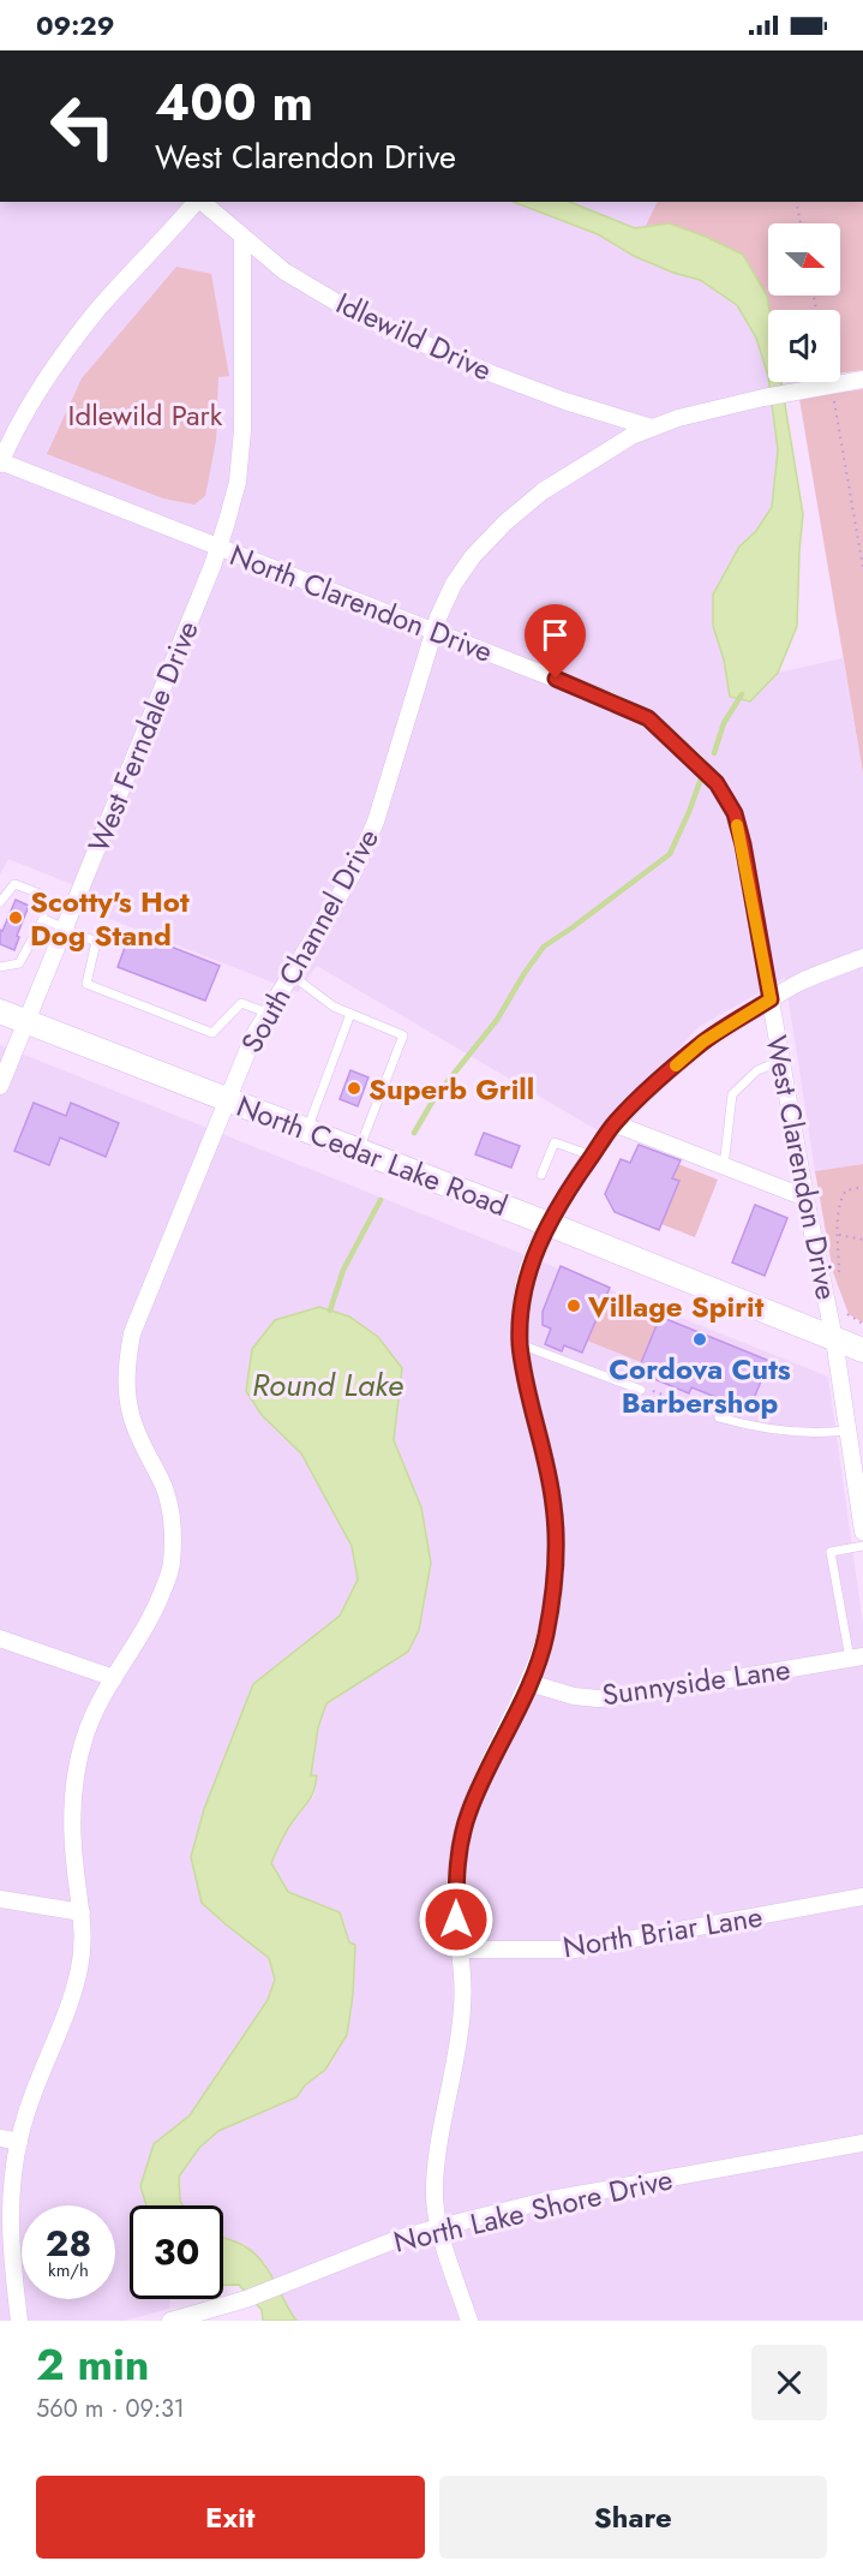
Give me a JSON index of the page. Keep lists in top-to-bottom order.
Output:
{
  "streets": {
    "main road": ["North Cedar Lake Road"],
    "street": [
      "Idlewild Drive",
      "North Clarendon Drive",
      "West Ferndale Drive",
      "South Channel Drive",
      "West Clarendon Drive",
      "Sunnyside Lane",
      "North Briar Lane",
      "North Lake Shore Drive"
    ]
  },
  "crossings": [
    ["Idlewild Drive", "West Ferndale Drive"],
    ["Idlewild Drive", "South Channel Drive"],
    ["North Clarendon Drive", "West Ferndale Drive"],
    ["North Clarendon Drive", "South Channel Drive"],
    ["North Clarendon Drive", "West Clarendon Drive"],
    ["West Ferndale Drive", "North Cedar Lake Road"],
    ["South Channel Drive", "North Cedar Lake Road"],
    ["North Cedar Lake Road", "West Clarendon Drive"]
  ],
  "water": ["Round Lake"],
  "parks": ["Idlewild Park"],
  "places": [
    "Scotty's Hot Dog Stand",
    "Superb Grill",
    "Village Spirit",
    "Cordova Cuts Barbershop"
  ],
  "north": "right",
  "page": {
    "status": "09:29",
    "turn": ["400 m", "West Clarendon Drive"],
    "speed": "28 km/h",
    "limit": "30",
    "heading": ["2 min", "560 m · 09:31"],
    "buttons": ["Exit", "Share"]
  }
}
